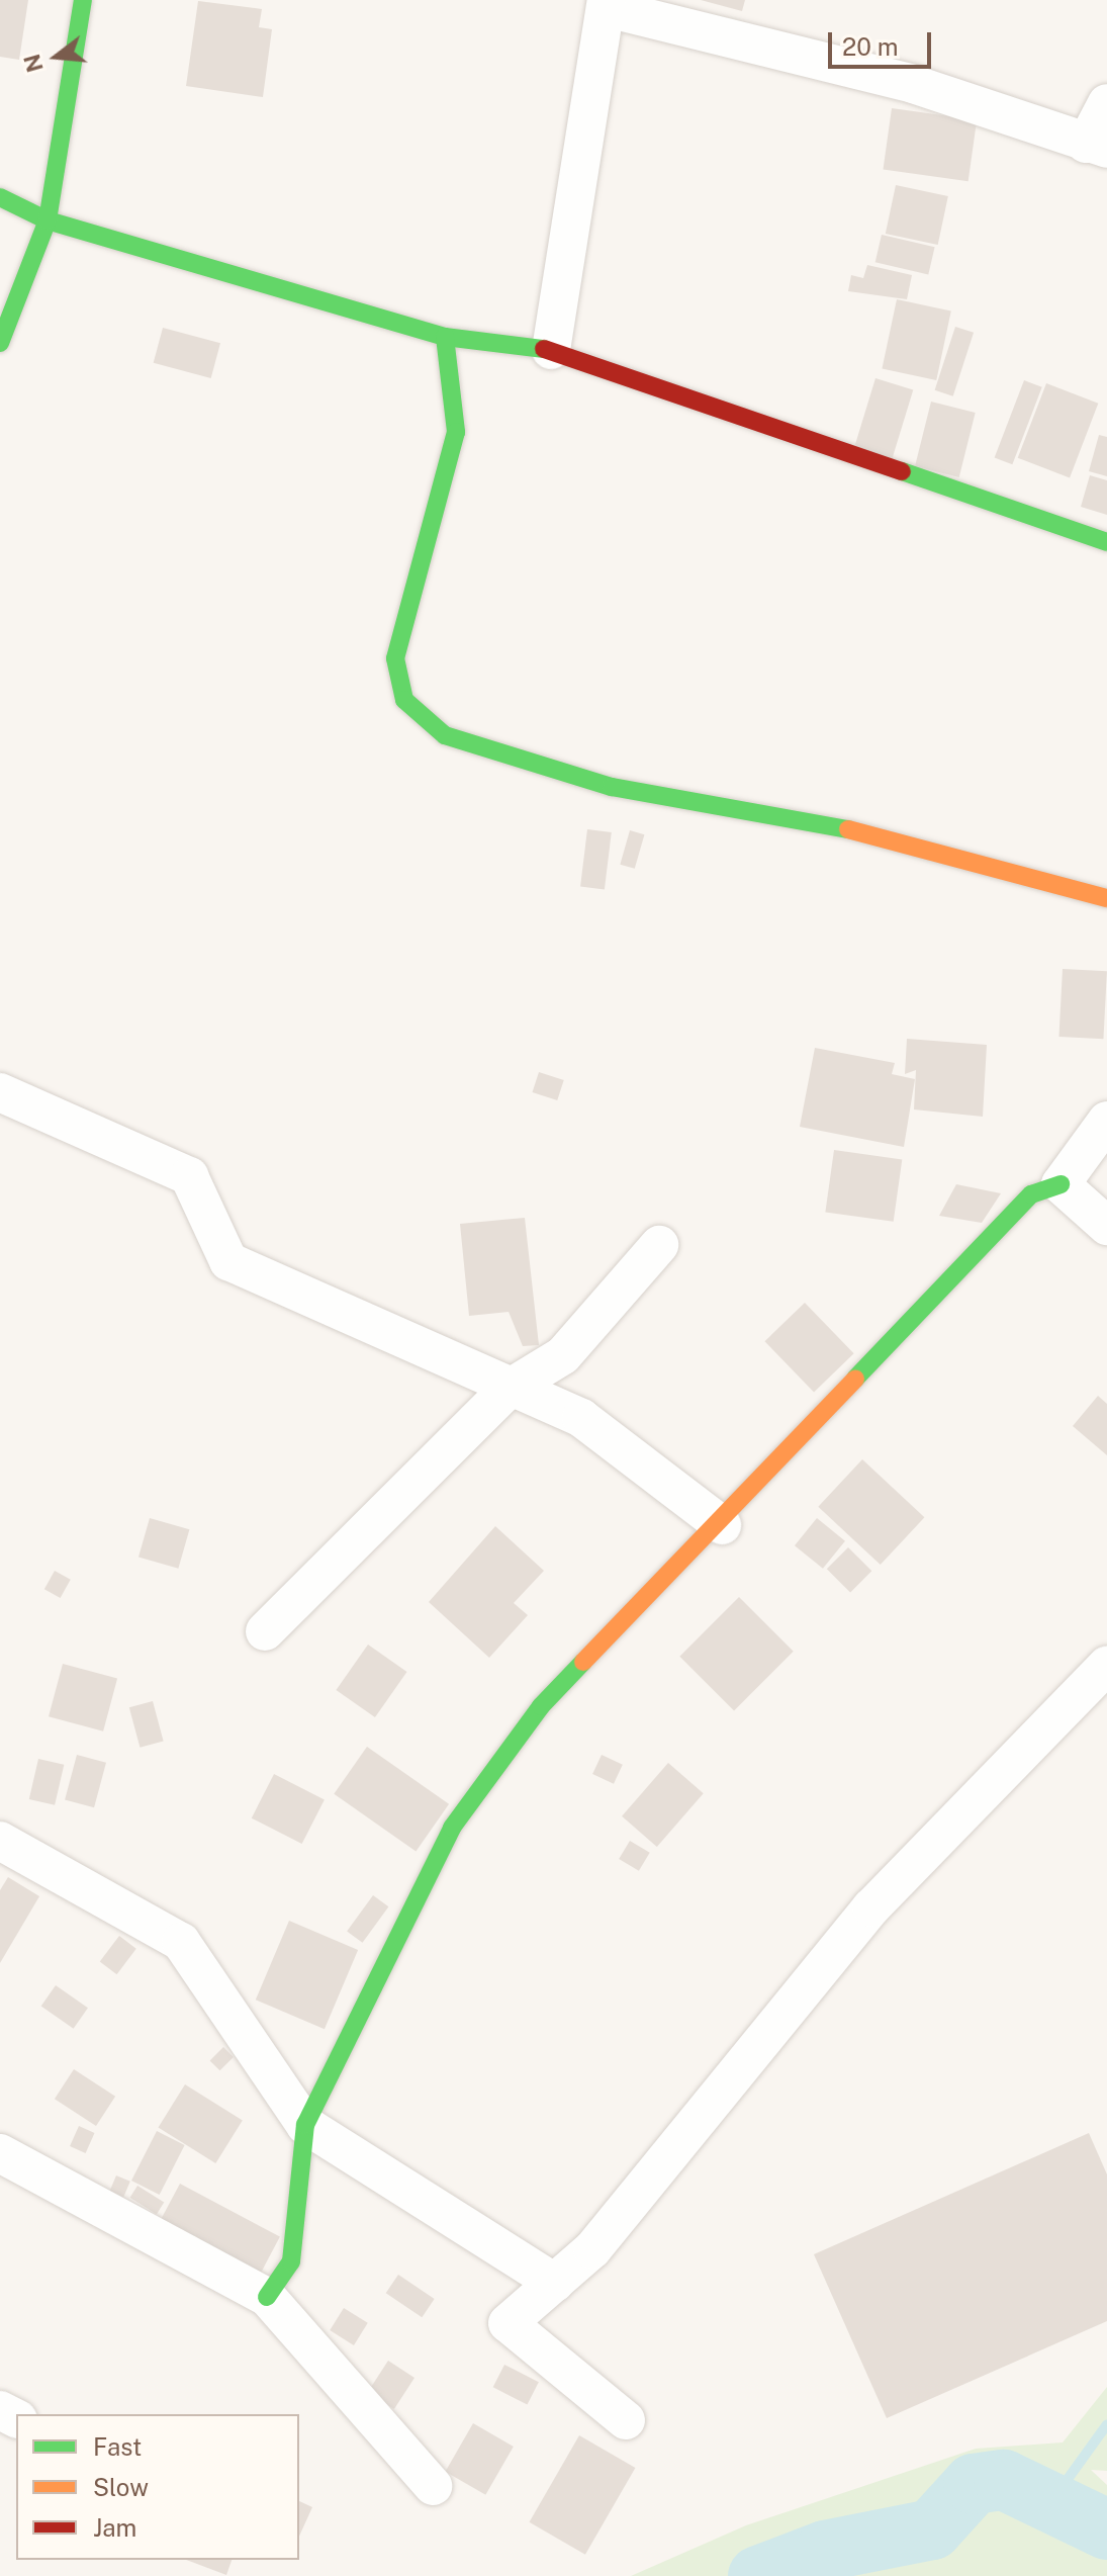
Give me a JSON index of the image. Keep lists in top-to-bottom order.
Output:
{
  "legend": ["Fast", "Slow", "Jam"],
  "scale_bar": "20 m",
  "north": "left"
}
